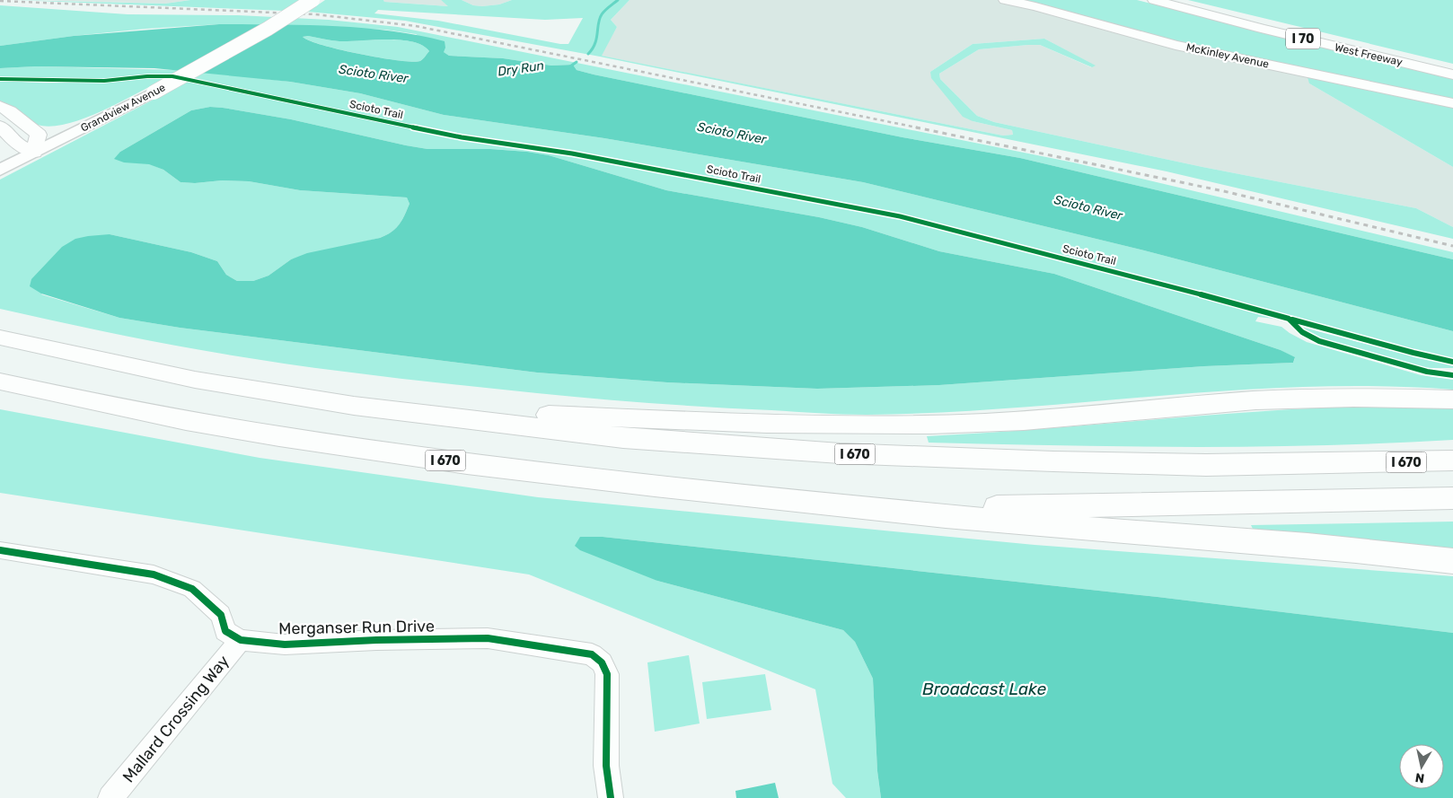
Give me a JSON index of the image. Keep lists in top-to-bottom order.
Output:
{
  "streets": {
    "main road": [
      "I 70",
      "West Freeway",
      "McKinley Avenue",
      "Grandview Avenue",
      "I 670"
    ],
    "street": ["Merganser Run Drive", "Mallard Crossing Way"],
    "cycle path": ["Scioto Trail"]
  },
  "crossings": [
    ["Merganser Run Drive", "Mallard Crossing Way"]
  ],
  "water": ["Dry Run", "Scioto River", "Broadcast Lake"],
  "north": "bottom"
}
